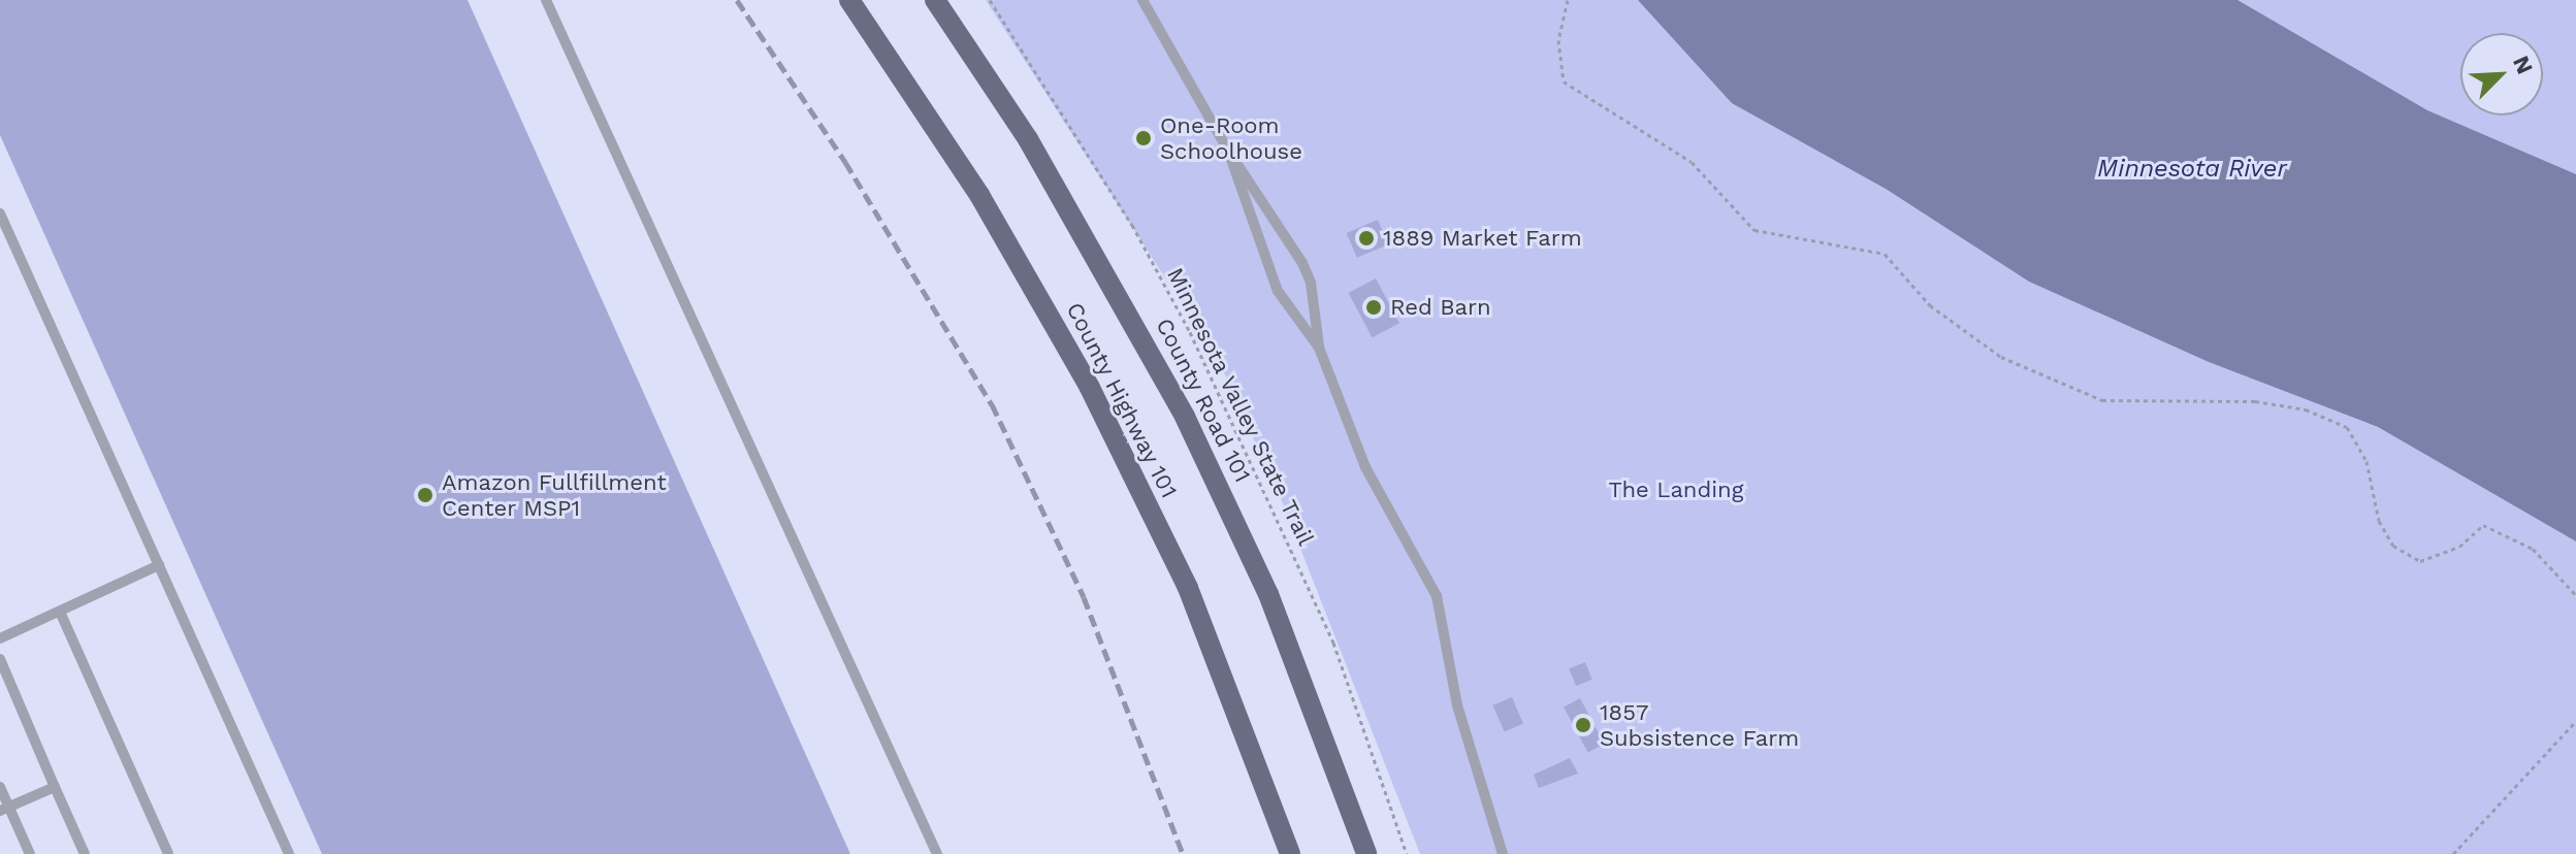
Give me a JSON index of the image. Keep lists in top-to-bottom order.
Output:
{
  "streets": {
    "main road": ["County Highway 101", "County Road 101"],
    "path": ["Minnesota Valley State Trail"]
  },
  "water": ["Minnesota River"],
  "parks": ["The Landing"],
  "places": [
    "One-Room Schoolhouse",
    "1889 Market Farm",
    "Red Barn",
    "Amazon Fullfillment Center MSP1",
    "1857 Subsistence Farm"
  ],
  "north": "top right"
}
